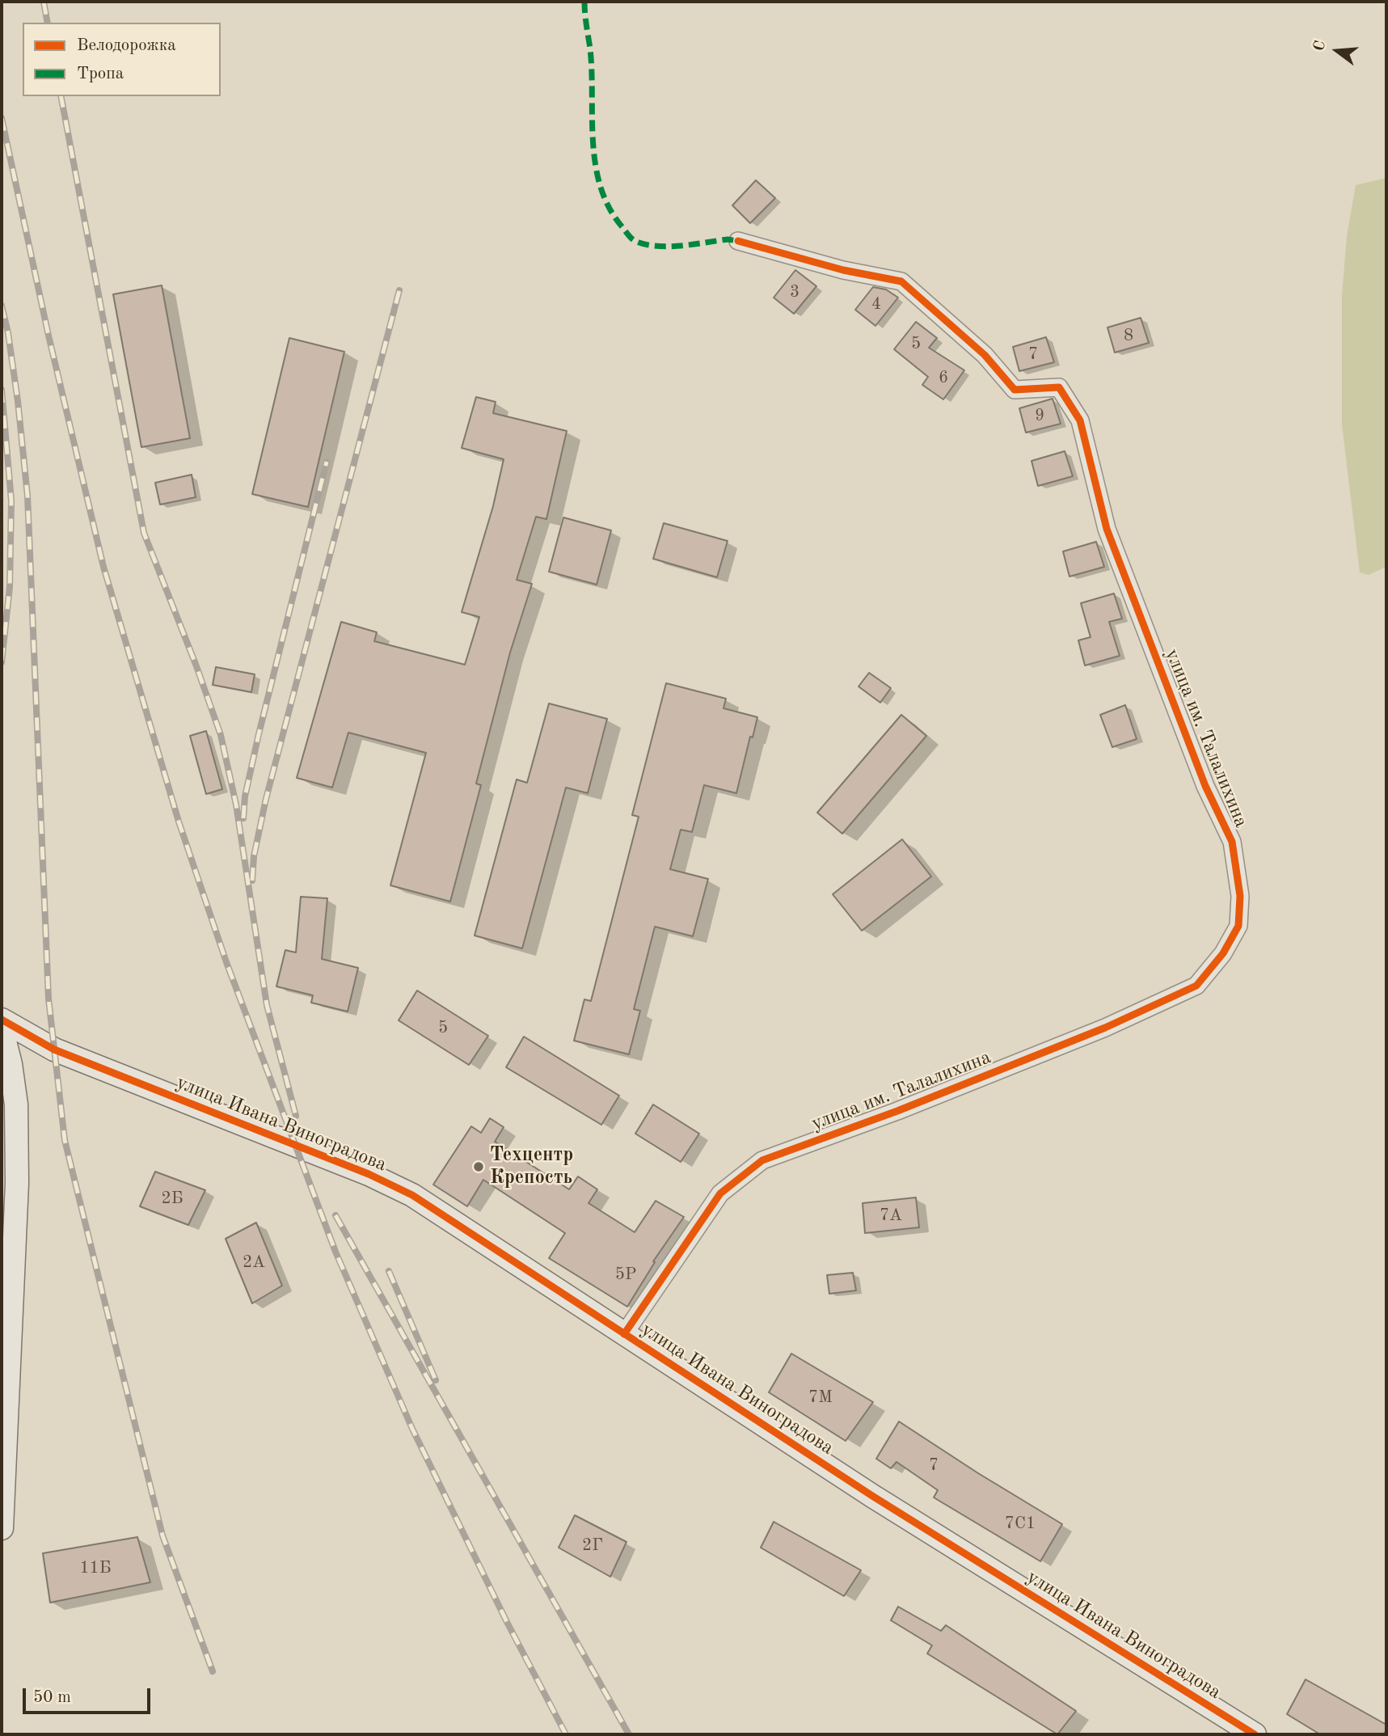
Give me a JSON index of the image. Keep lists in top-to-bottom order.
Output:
{
  "streets": {
    "street": ["улица им. Талалихина", "улица Ивана Виноградова"]
  },
  "crossings": [
    ["улица им. Талалихина", "улица Ивана Виноградова"]
  ],
  "places": ["Техцентр Крепость"],
  "house_numbers": [
    "3",
    "4",
    "8",
    "5",
    "7",
    "6",
    "9",
    "5",
    "2Б",
    "7А",
    "2А",
    "5Р",
    "7М",
    "7",
    "7С1",
    "2Г",
    "11Б"
  ],
  "legend": ["Велодорожка", "Тропа"],
  "scale_bar": "50 m",
  "north": "left"
}
